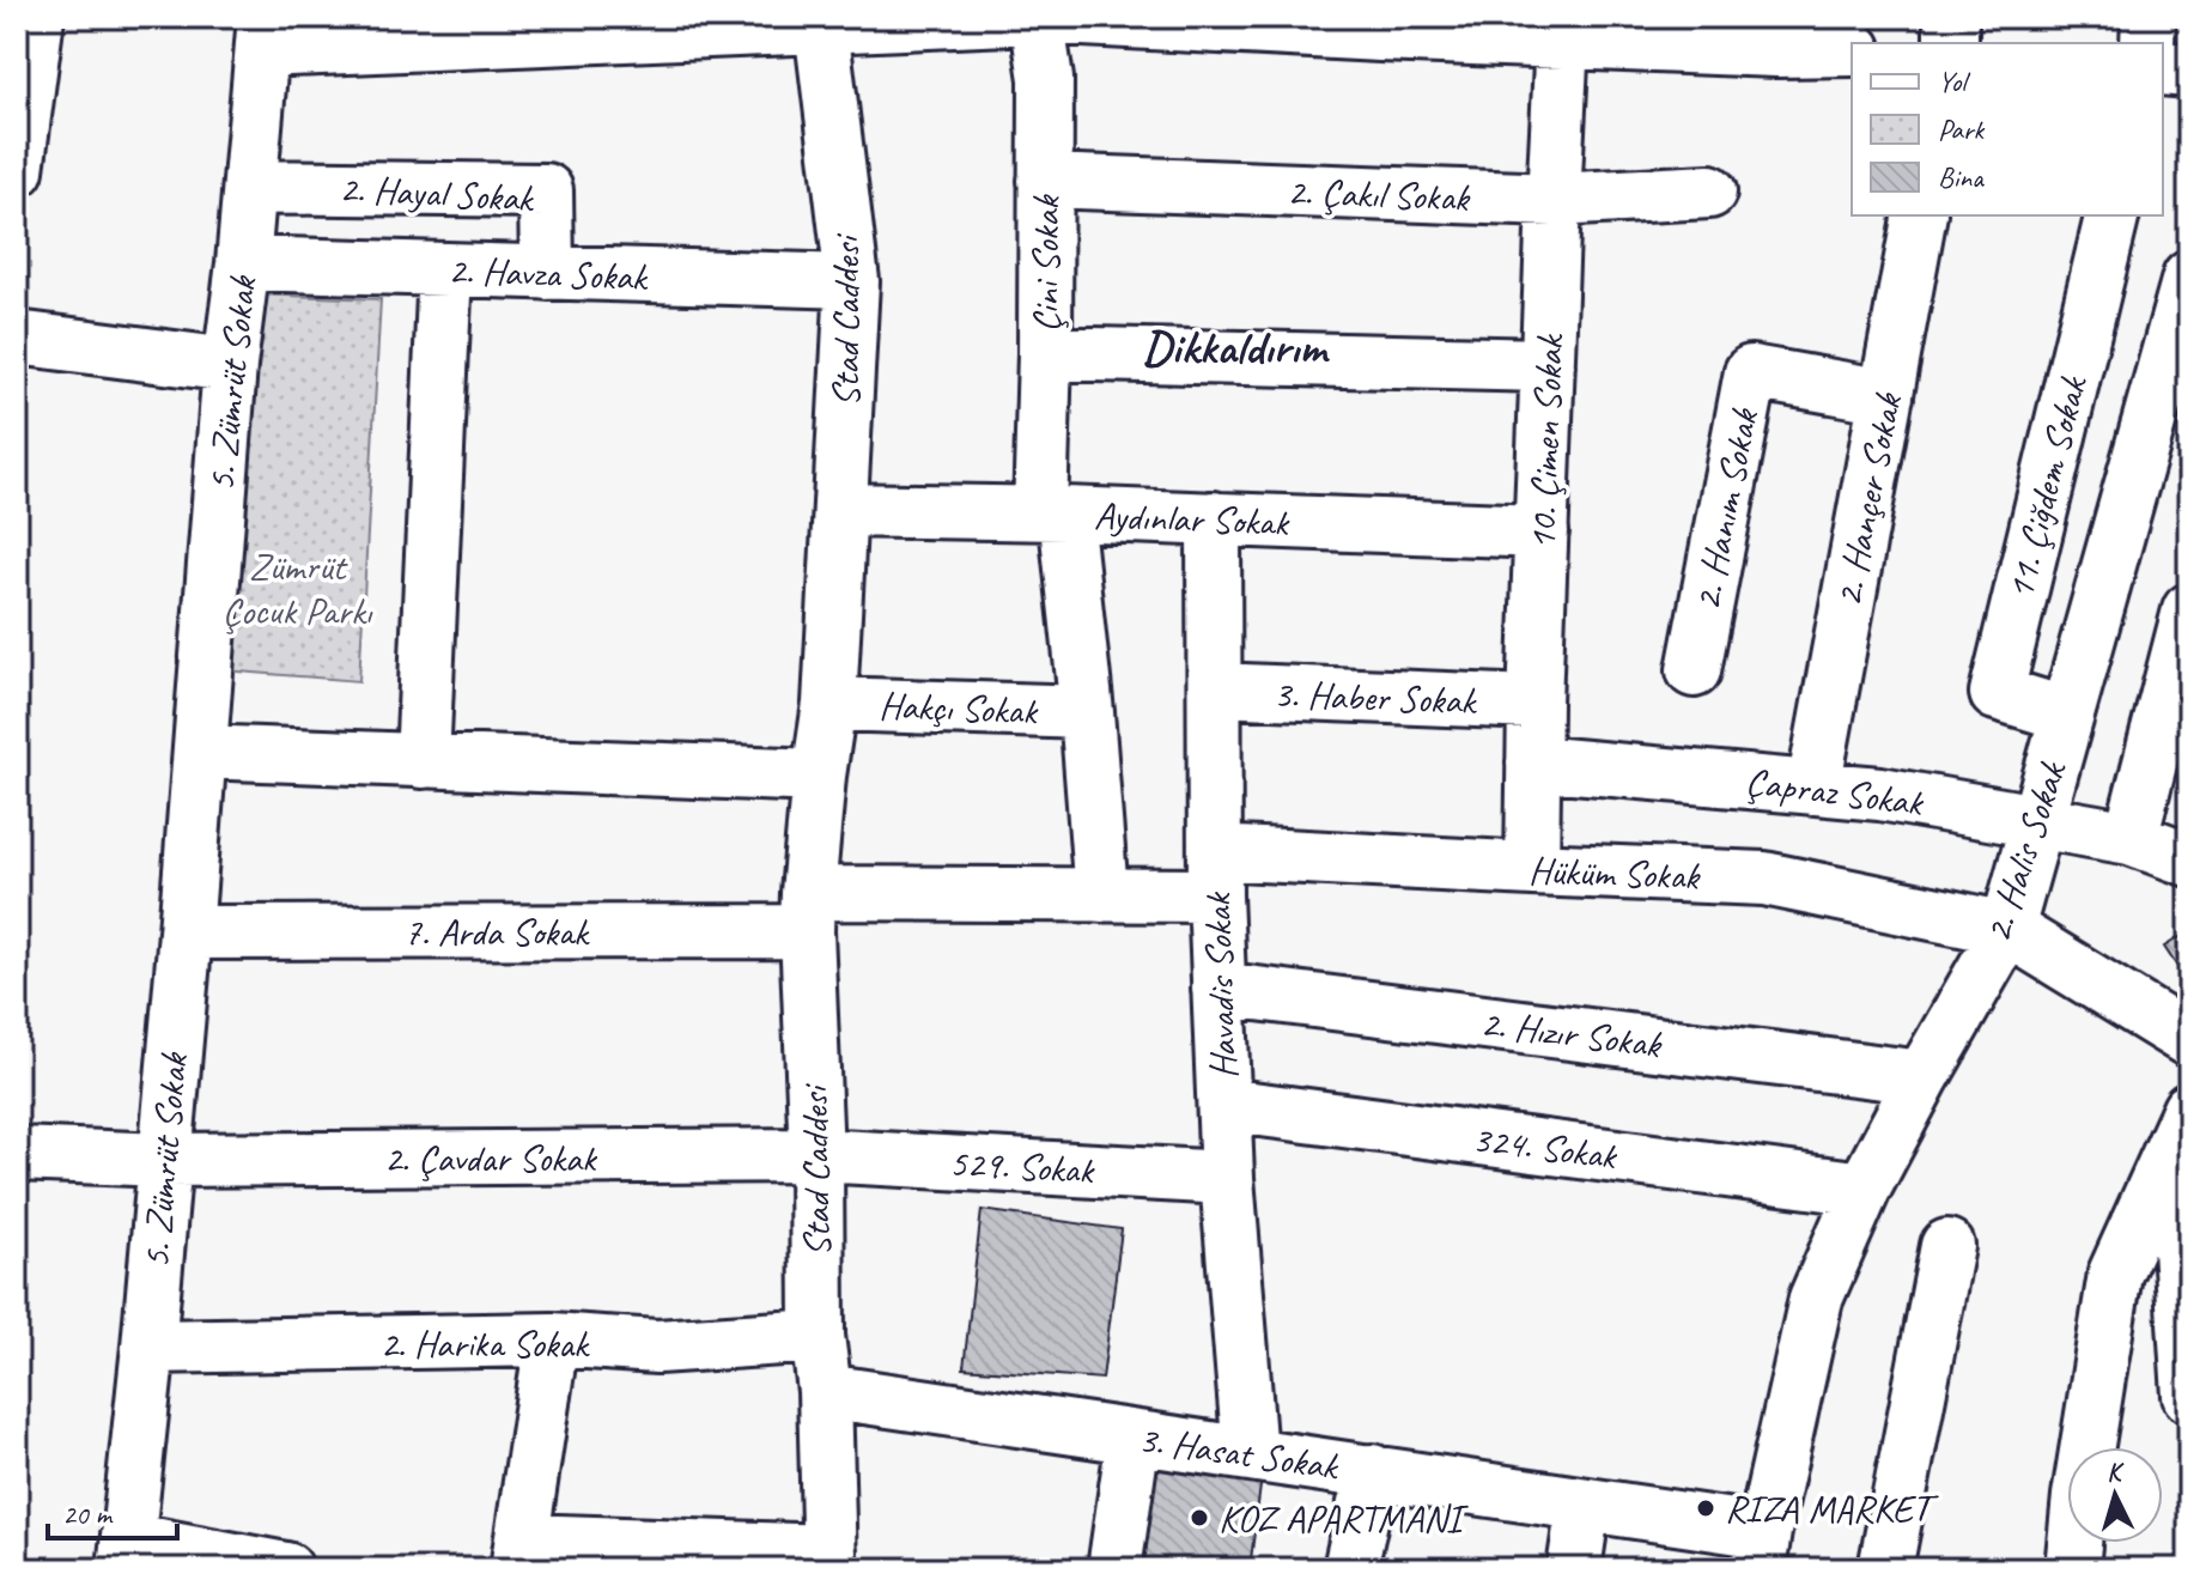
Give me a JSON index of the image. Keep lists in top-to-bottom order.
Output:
{
  "streets": {
    "street": [
      "2. Hayal Sokak",
      "2. Çakıl Sokak",
      "Çini Sokak",
      "2. Havza Sokak",
      "Stad Caddesi",
      "5. Zümrüt Sokak",
      "10. Çimen Sokak",
      "11. Çiğdem Sokak",
      "2. Hançer Sokak",
      "2. Hanım Sokak",
      "Aydınlar Sokak",
      "3. Haber Sokak",
      "Hakçı Sokak",
      "Çapraz Sokak",
      "2. Halis Sokak",
      "Hüküm Sokak",
      "7. Arda Sokak",
      "Havadis Sokak",
      "2. Hızır Sokak",
      "324. Sokak",
      "2. Çavdar Sokak",
      "529. Sokak",
      "2. Harika Sokak",
      "3. Hasat Sokak"
    ]
  },
  "crossings": [
    ["2. Hayal Sokak", "2. Havza Sokak"],
    ["2. Hayal Sokak", "5. Zümrüt Sokak"],
    ["2. Çakıl Sokak", "Çini Sokak"],
    ["2. Çakıl Sokak", "10. Çimen Sokak"],
    ["Çini Sokak", "Aydınlar Sokak"],
    ["Çini Sokak", "Hakçı Sokak"],
    ["Çini Sokak", "7. Arda Sokak"],
    ["2. Havza Sokak", "Stad Caddesi"],
    ["2. Havza Sokak", "5. Zümrüt Sokak"],
    ["Stad Caddesi", "Aydınlar Sokak"],
    ["Stad Caddesi", "Hakçı Sokak"],
    ["Stad Caddesi", "7. Arda Sokak"],
    ["Stad Caddesi", "2. Çavdar Sokak"],
    ["Stad Caddesi", "529. Sokak"],
    ["Stad Caddesi", "2. Harika Sokak"],
    ["Stad Caddesi", "3. Hasat Sokak"],
    ["5. Zümrüt Sokak", "7. Arda Sokak"],
    ["5. Zümrüt Sokak", "2. Çavdar Sokak"],
    ["5. Zümrüt Sokak", "2. Harika Sokak"],
    ["10. Çimen Sokak", "Aydınlar Sokak"],
    ["10. Çimen Sokak", "3. Haber Sokak"],
    ["10. Çimen Sokak", "Çapraz Sokak"],
    ["10. Çimen Sokak", "Hüküm Sokak"],
    ["11. Çiğdem Sokak", "2. Halis Sokak"],
    ["2. Hançer Sokak", "2. Hanım Sokak"],
    ["2. Hançer Sokak", "Çapraz Sokak"],
    ["Aydınlar Sokak", "Havadis Sokak"],
    ["3. Haber Sokak", "Havadis Sokak"],
    ["Çapraz Sokak", "2. Halis Sokak"],
    ["2. Halis Sokak", "Hüküm Sokak"],
    ["2. Halis Sokak", "2. Hızır Sokak"],
    ["2. Halis Sokak", "324. Sokak"],
    ["2. Halis Sokak", "3. Hasat Sokak"],
    ["Hüküm Sokak", "7. Arda Sokak"],
    ["Hüküm Sokak", "Havadis Sokak"],
    ["7. Arda Sokak", "Havadis Sokak"],
    ["Havadis Sokak", "2. Hızır Sokak"],
    ["Havadis Sokak", "324. Sokak"],
    ["Havadis Sokak", "529. Sokak"],
    ["Havadis Sokak", "3. Hasat Sokak"],
    ["2. Çavdar Sokak", "529. Sokak"]
  ],
  "districts": ["Dikkaldırım"],
  "parks": ["Zümrüt Çocuk Parkı"],
  "places": ["RIZA MARKET", "KOZ APARTMANI"],
  "legend": ["Yol", "Park", "Bina"],
  "scale_bar": "20 m",
  "north": "top"
}
